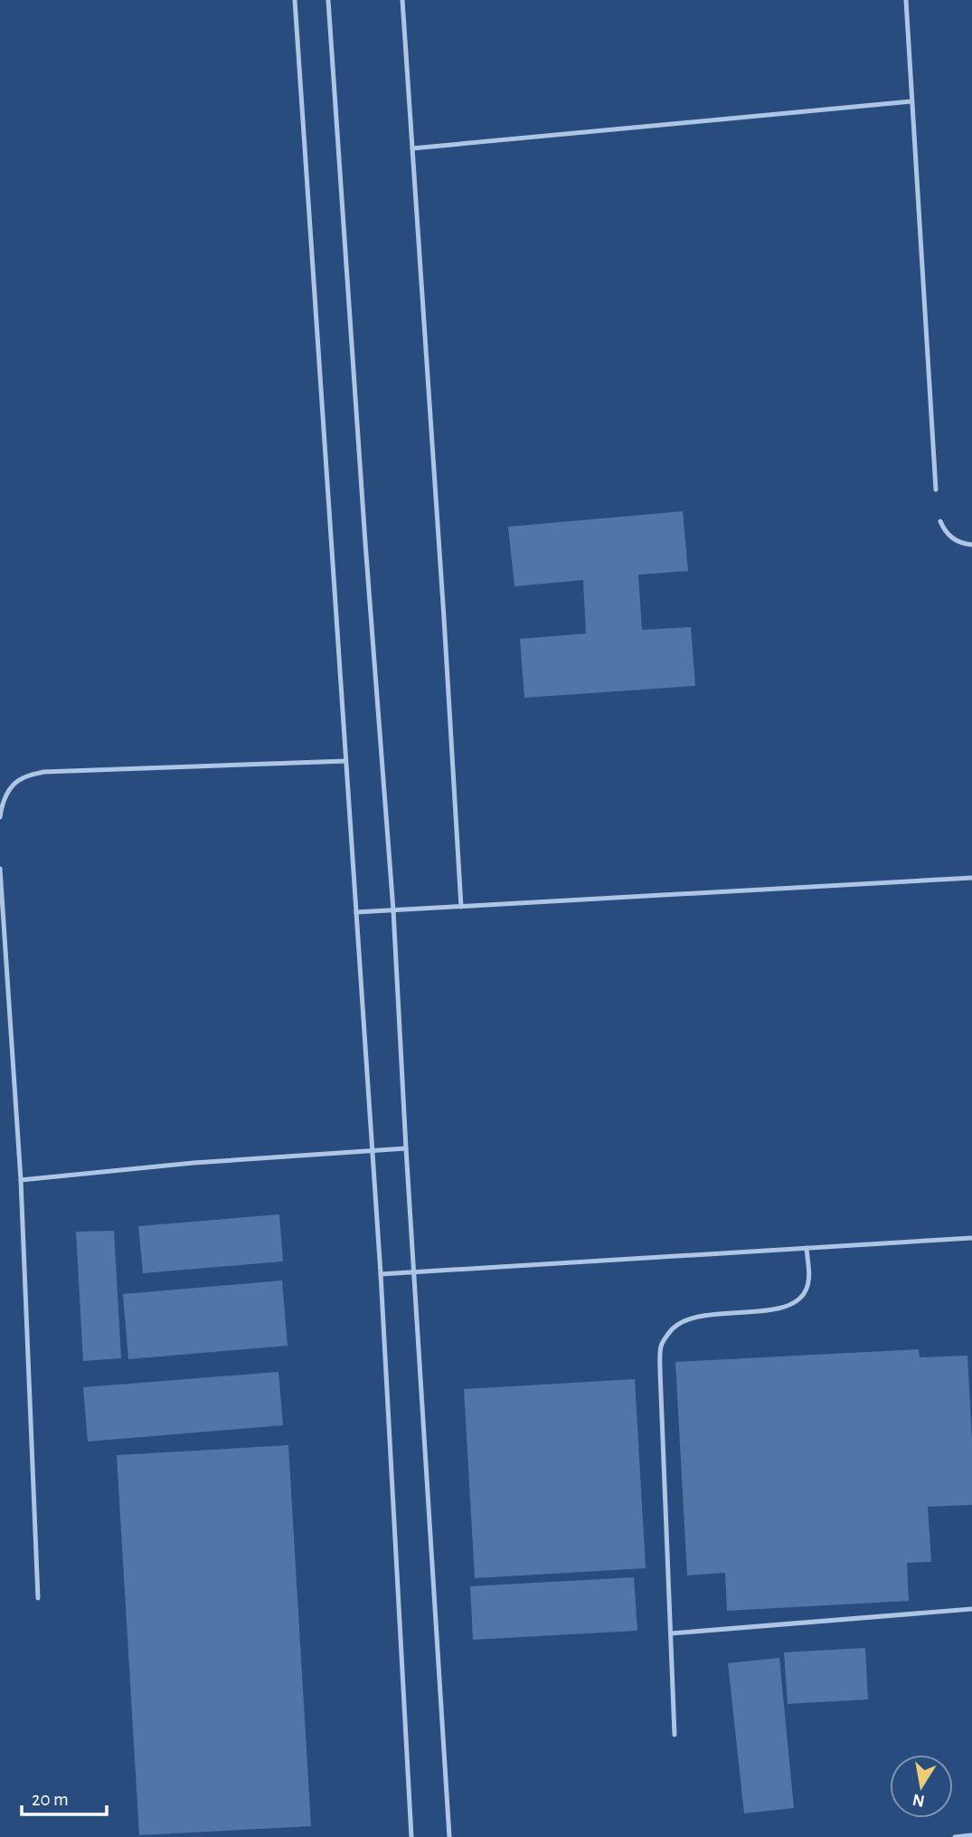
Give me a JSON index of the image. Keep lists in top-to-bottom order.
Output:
{
  "scale_bar": "20 m",
  "north": "bottom"
}
